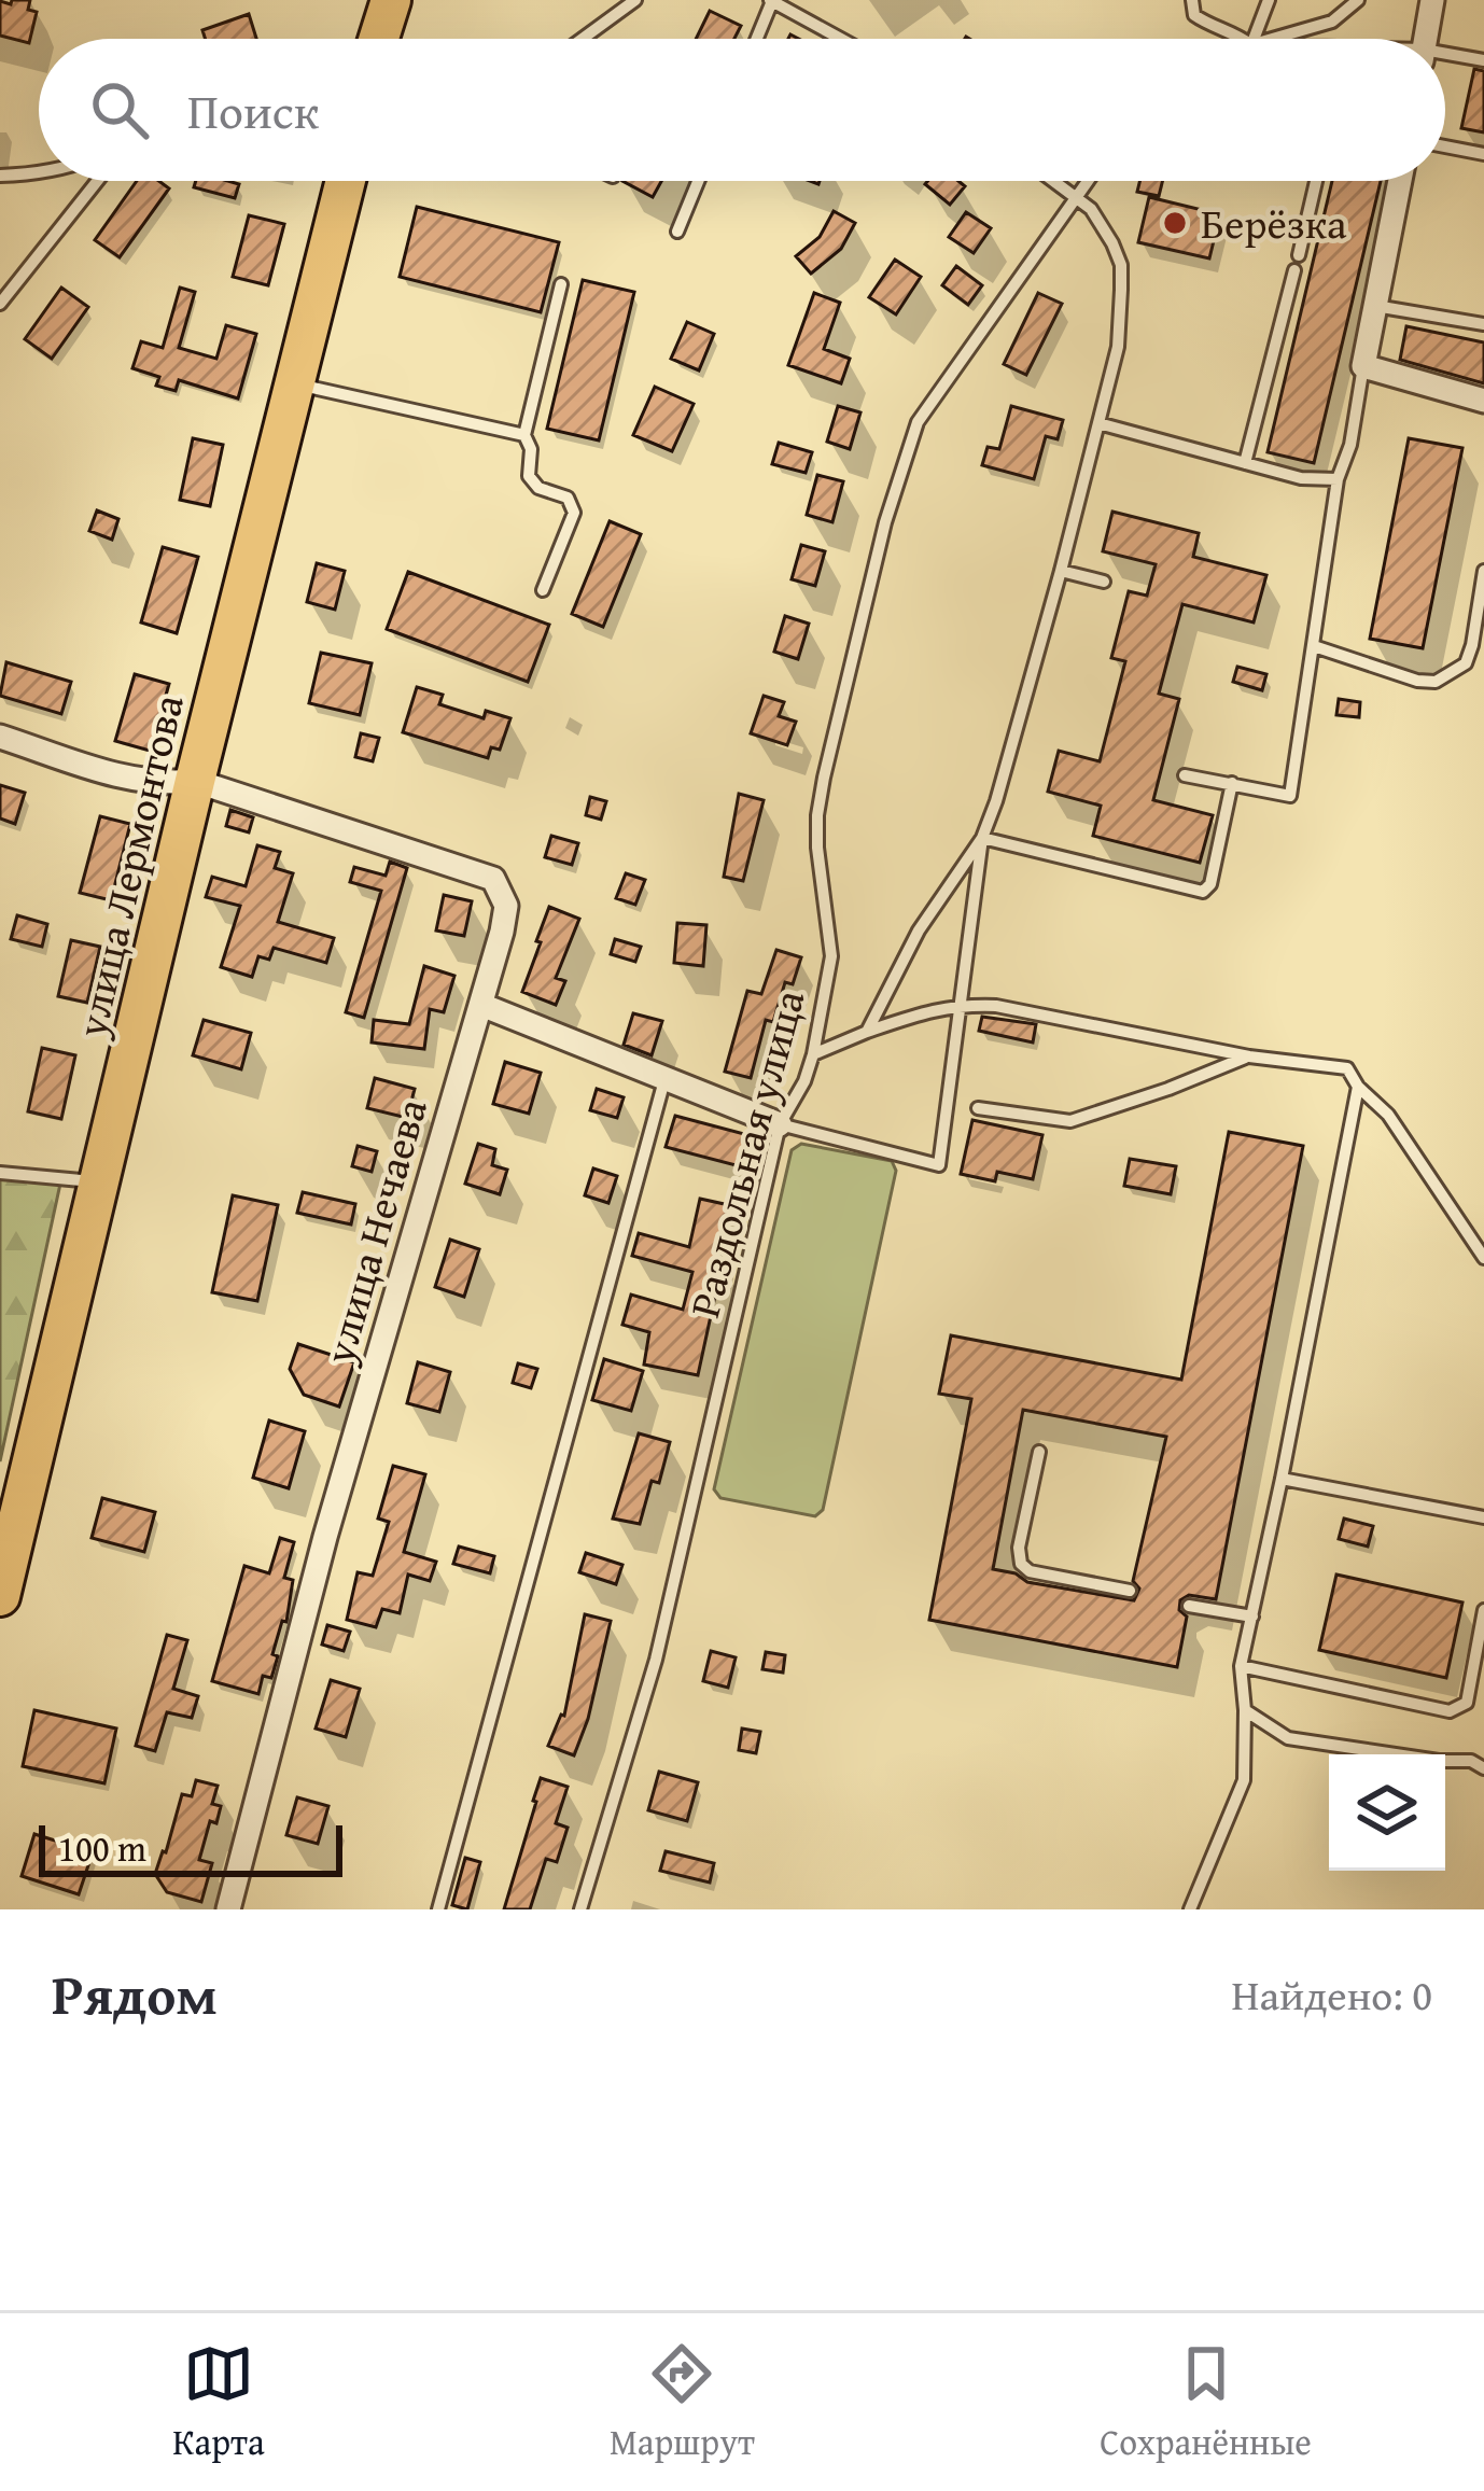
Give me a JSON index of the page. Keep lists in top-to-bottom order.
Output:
{
  "streets": {
    "main road": ["улица Лермонтова"],
    "street": ["улица Нечаева"],
    "lane": ["Раздольная улица"]
  },
  "crossings": [
    ["улица Лермонтова", "улица Нечаева"]
  ],
  "places": ["Берёзка"],
  "scale_bar": "100 m",
  "page": {
    "search": "Поиск",
    "scale": "100 m",
    "heading": ["Рядом", "Найдено: 0"],
    "nav": ["Карта", "Маршрут", "Сохранённые"]
  }
}
